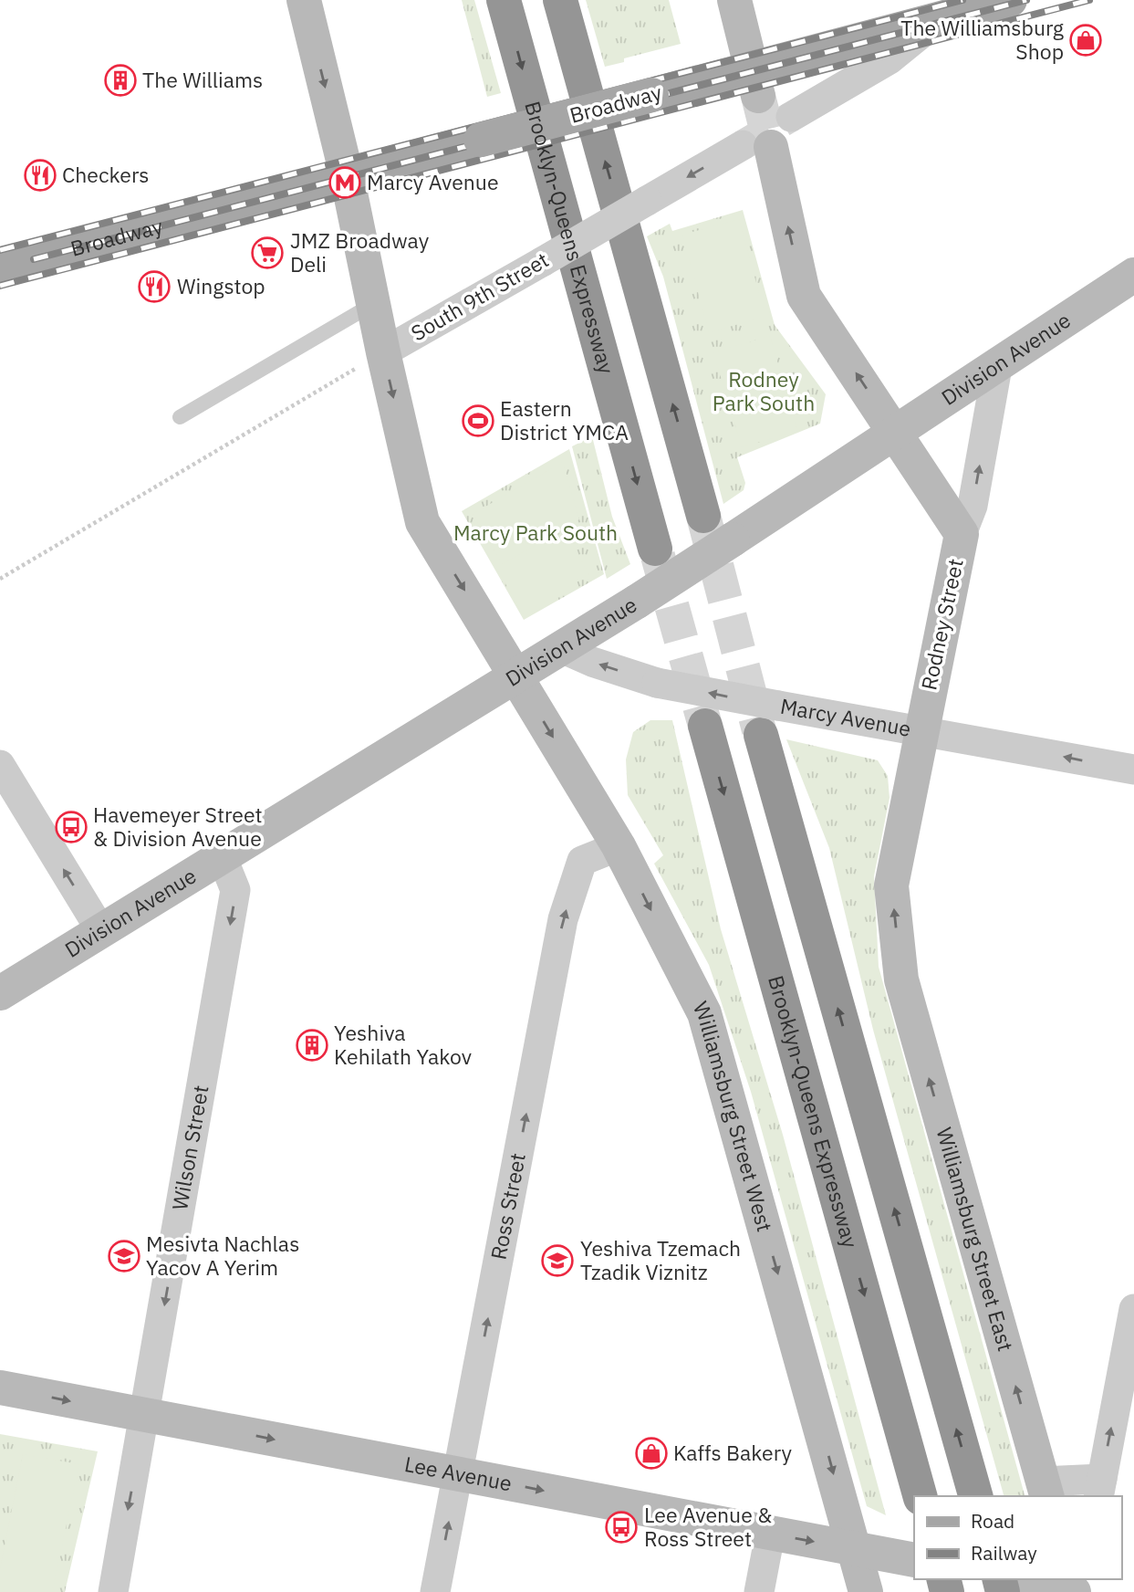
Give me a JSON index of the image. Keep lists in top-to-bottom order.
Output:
{
  "streets": {
    "highway": ["Brooklyn-Queens Expressway"],
    "main road": [
      "Broadway",
      "Division Avenue",
      "Rodney Street",
      "Williamsburg Street West",
      "Williamsburg Street East",
      "Lee Avenue"
    ],
    "street": [
      "South 9th Street",
      "Marcy Avenue",
      "Wilson Street",
      "Ross Street"
    ]
  },
  "crossings": [
    ["South 9th Street", "Rodney Street"],
    ["Division Avenue", "Rodney Street"],
    ["Division Avenue", "Marcy Avenue"],
    ["Division Avenue", "Williamsburg Street West"],
    ["Division Avenue", "Wilson Street"],
    ["Rodney Street", "Marcy Avenue"],
    ["Rodney Street", "Williamsburg Street East"],
    ["Williamsburg Street West", "Ross Street"],
    ["Williamsburg Street West", "Lee Avenue"],
    ["Wilson Street", "Lee Avenue"],
    ["Ross Street", "Lee Avenue"]
  ],
  "one_way": [
    "South 9th Street",
    "Rodney Street",
    "Marcy Avenue",
    "Williamsburg Street West",
    "Wilson Street",
    "Ross Street",
    "Williamsburg Street East",
    "Lee Avenue"
  ],
  "parks": ["Rodney Park South", "Marcy Park South"],
  "places": {
    "shop": ["The Williamsburg Shop", "Kaffs Bakery"],
    "building": ["The Williams", "Yeshiva Kehilath Yakov"],
    "restaurant": ["Checkers", "Wingstop"],
    "metro station": ["Marcy Avenue"],
    "supermarket": ["JMZ Broadway Deli"],
    "sports": ["Eastern District YMCA"],
    "bus stop": ["Havemeyer Street & Division Avenue", "Lee Avenue & Ross Street"],
    "school or university": ["Mesivta Nachlas Yacov A Yerim", "Yeshiva Tzemach Tzadik Viznitz"]
  },
  "legend": ["Road", "Railway"]
}
